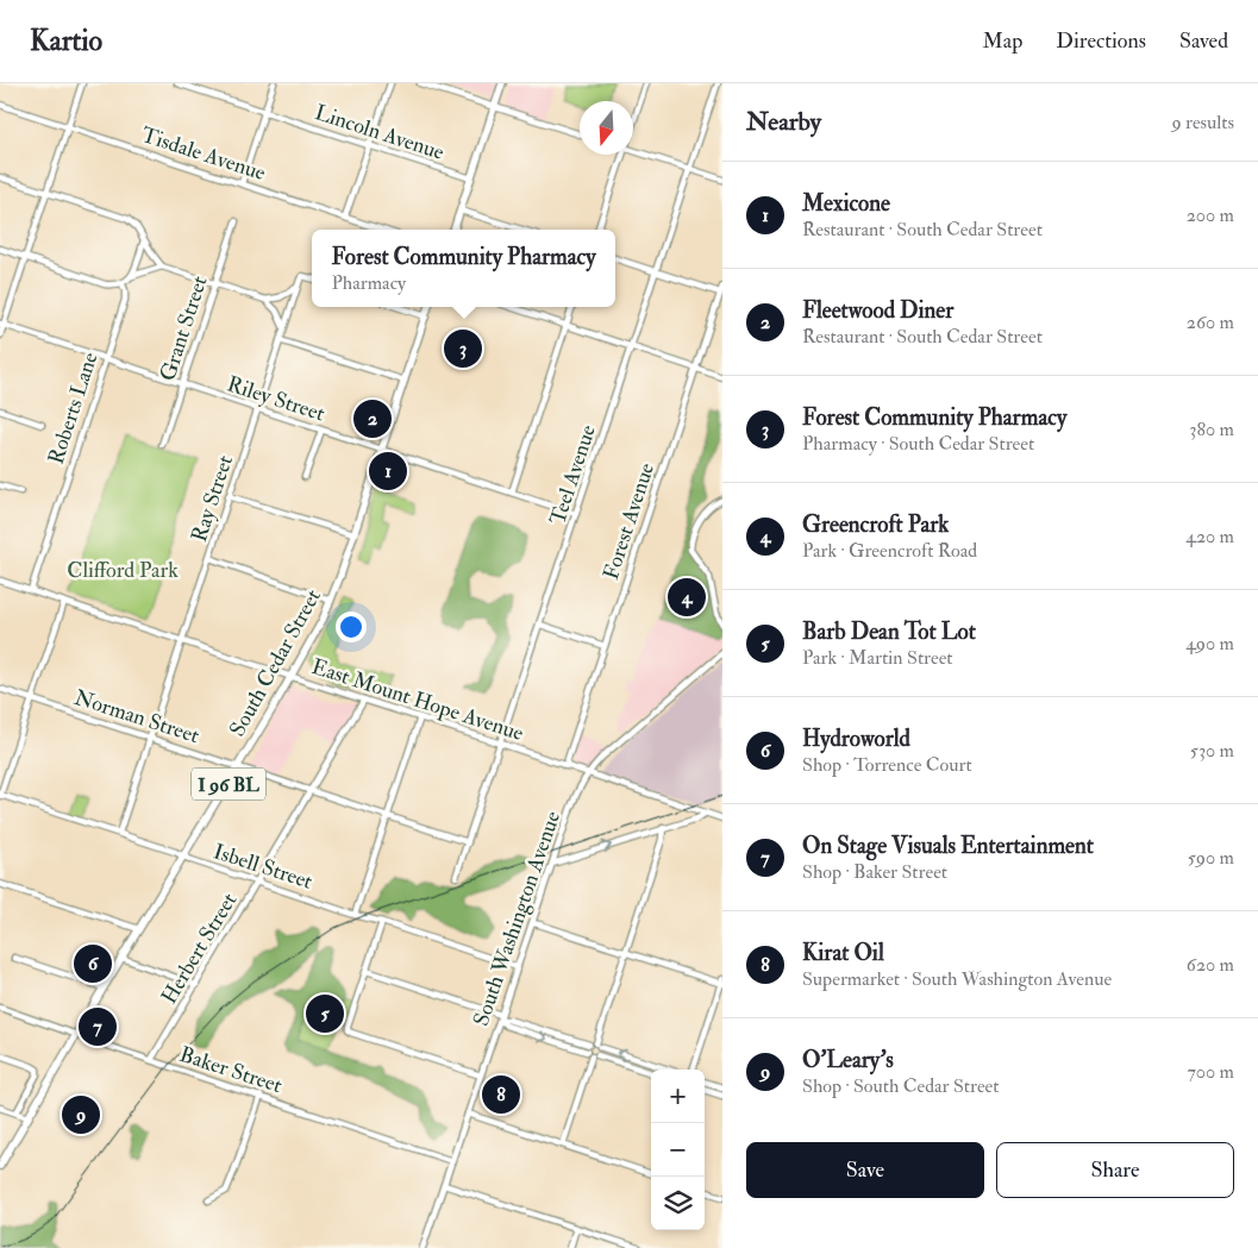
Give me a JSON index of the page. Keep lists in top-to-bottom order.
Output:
{
  "streets": {
    "main road": ["South Cedar Street", "I 96 BL"],
    "street": [
      "Lincoln Avenue",
      "Tisdale Avenue",
      "Grant Street",
      "Riley Street",
      "Roberts Lane",
      "Teel Avenue",
      "Ray Street",
      "Forest Avenue",
      "East Mount Hope Avenue",
      "Norman Street",
      "Isbell Street",
      "South Washington Avenue",
      "Herbert Street",
      "Baker Street"
    ]
  },
  "crossings": [
    ["Grant Street", "Riley Street"],
    ["Riley Street", "Roberts Lane"],
    ["Riley Street", "Teel Avenue"],
    ["Riley Street", "Ray Street"],
    ["Riley Street", "South Cedar Street"],
    ["Roberts Lane", "East Mount Hope Avenue"],
    ["Teel Avenue", "East Mount Hope Avenue"],
    ["Teel Avenue", "Norman Street"],
    ["Ray Street", "East Mount Hope Avenue"],
    ["Ray Street", "Norman Street"],
    ["Ray Street", "Isbell Street"],
    ["Forest Avenue", "East Mount Hope Avenue"],
    ["South Cedar Street", "East Mount Hope Avenue"],
    ["South Cedar Street", "Norman Street"],
    ["South Cedar Street", "Isbell Street"],
    ["South Cedar Street", "Baker Street"],
    ["East Mount Hope Avenue", "South Washington Avenue"],
    ["East Mount Hope Avenue", "Herbert Street"],
    ["Norman Street", "Herbert Street"],
    ["Isbell Street", "South Washington Avenue"],
    ["Isbell Street", "Herbert Street"],
    ["South Washington Avenue", "Baker Street"],
    ["Herbert Street", "Baker Street"]
  ],
  "parks": ["Clifford Park"],
  "north": "bottom",
  "page": {
    "header": "Kartio",
    "nav": ["Map", "Directions", "Saved"],
    "heading": ["Nearby", "9 results"],
    "list": [
      {
        "mark": "1",
        "name": "Mexicone",
        "note": "Restaurant · South Cedar Street",
        "value": "200 m"
      },
      {
        "mark": "2",
        "name": "Fleetwood Diner",
        "note": "Restaurant · South Cedar Street",
        "value": "260 m"
      },
      {
        "mark": "3",
        "name": "Forest Community Pharmacy",
        "note": "Pharmacy · South Cedar Street",
        "value": "380 m"
      },
      {
        "mark": "4",
        "name": "Greencroft Park",
        "note": "Park · Greencroft Road",
        "value": "420 m"
      },
      {
        "mark": "5",
        "name": "Barb Dean Tot Lot",
        "note": "Park · Martin Street",
        "value": "490 m"
      },
      {
        "mark": "6",
        "name": "Hydroworld",
        "note": "Shop · Torrence Court",
        "value": "530 m"
      },
      {
        "mark": "7",
        "name": "On Stage Visuals Entertainment",
        "note": "Shop · Baker Street",
        "value": "590 m"
      },
      {
        "mark": "8",
        "name": "Kirat Oil",
        "note": "Supermarket · South Washington Avenue",
        "value": "620 m"
      },
      {
        "mark": "9",
        "name": "O'Leary's",
        "note": "Shop · South Cedar Street",
        "value": "700 m"
      }
    ],
    "popup": ["Forest Community Pharmacy", "Pharmacy"],
    "pins": [
      "3",
      "2",
      "1",
      "4",
      "6",
      "5",
      "7",
      "8",
      "9"
    ],
    "map_buttons": ["+", "−"],
    "buttons": ["Save", "Share"]
  }
}
